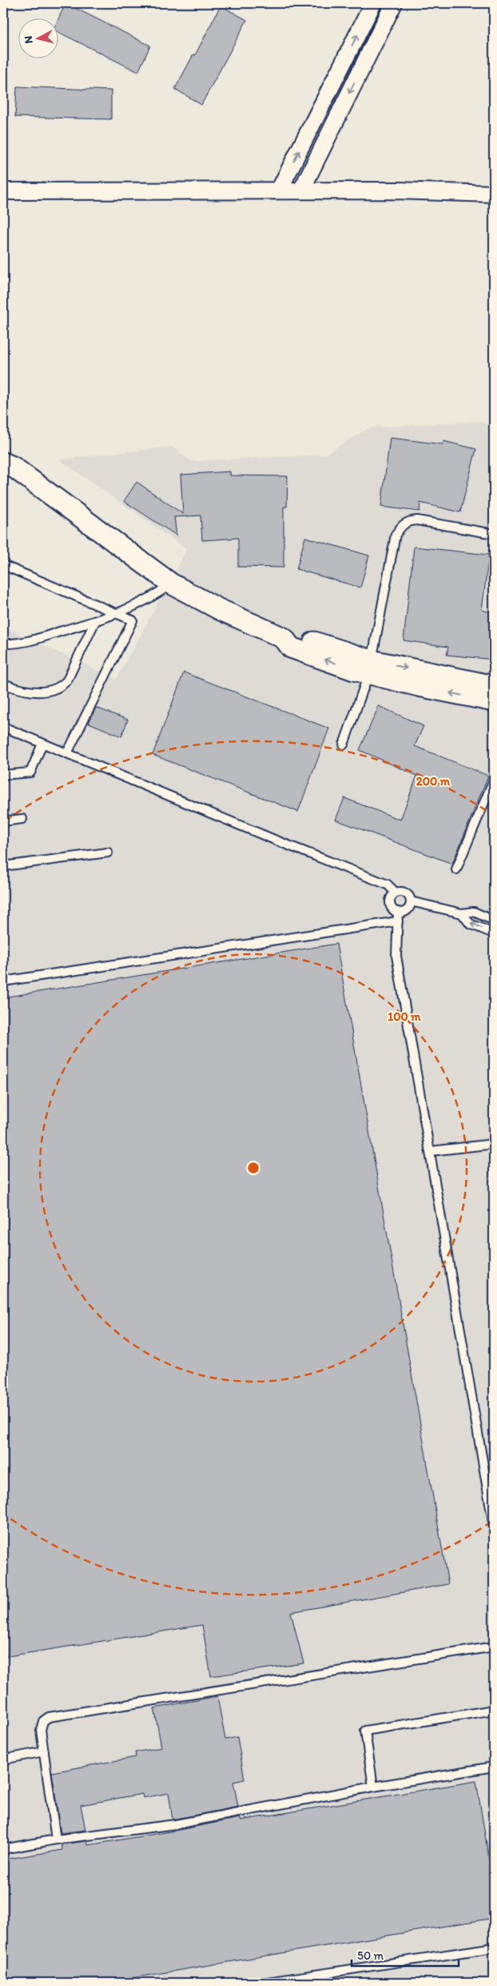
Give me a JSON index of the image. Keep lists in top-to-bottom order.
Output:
{
  "scale_bar": "50 m",
  "north": "left",
  "rings": ["200 m", "100 m"]
}
